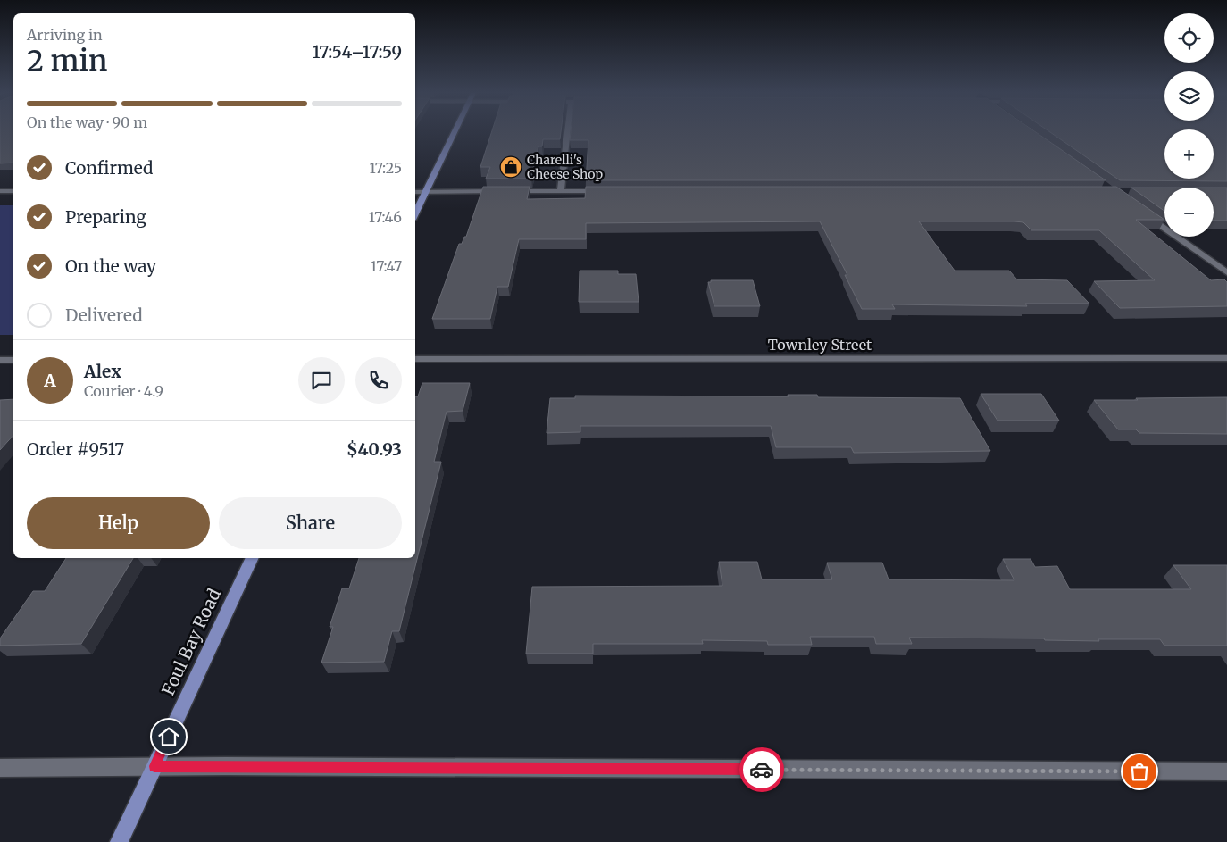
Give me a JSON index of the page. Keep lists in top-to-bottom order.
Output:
{
  "streets": {
    "main road": ["Foul Bay Road"],
    "street": ["Townley Street"]
  },
  "places": {
    "shop": ["Charelli's Cheese Shop"]
  },
  "page": {
    "map_buttons": ["+", "−"],
    "heading": ["2 min", "Arriving in", "17:54–17:59"],
    "panel": [
      "Alex",
      "Courier · 4.9",
      "Order #9517",
      "$40.93"
    ],
    "bar": "On the way · 90 m",
    "list": [
      ["Confirmed", "17:25"],
      ["Preparing", "17:46"],
      ["On the way", "17:47"],
      "Delivered"
    ],
    "round": "A",
    "buttons": ["Help", "Share"]
  }
}
